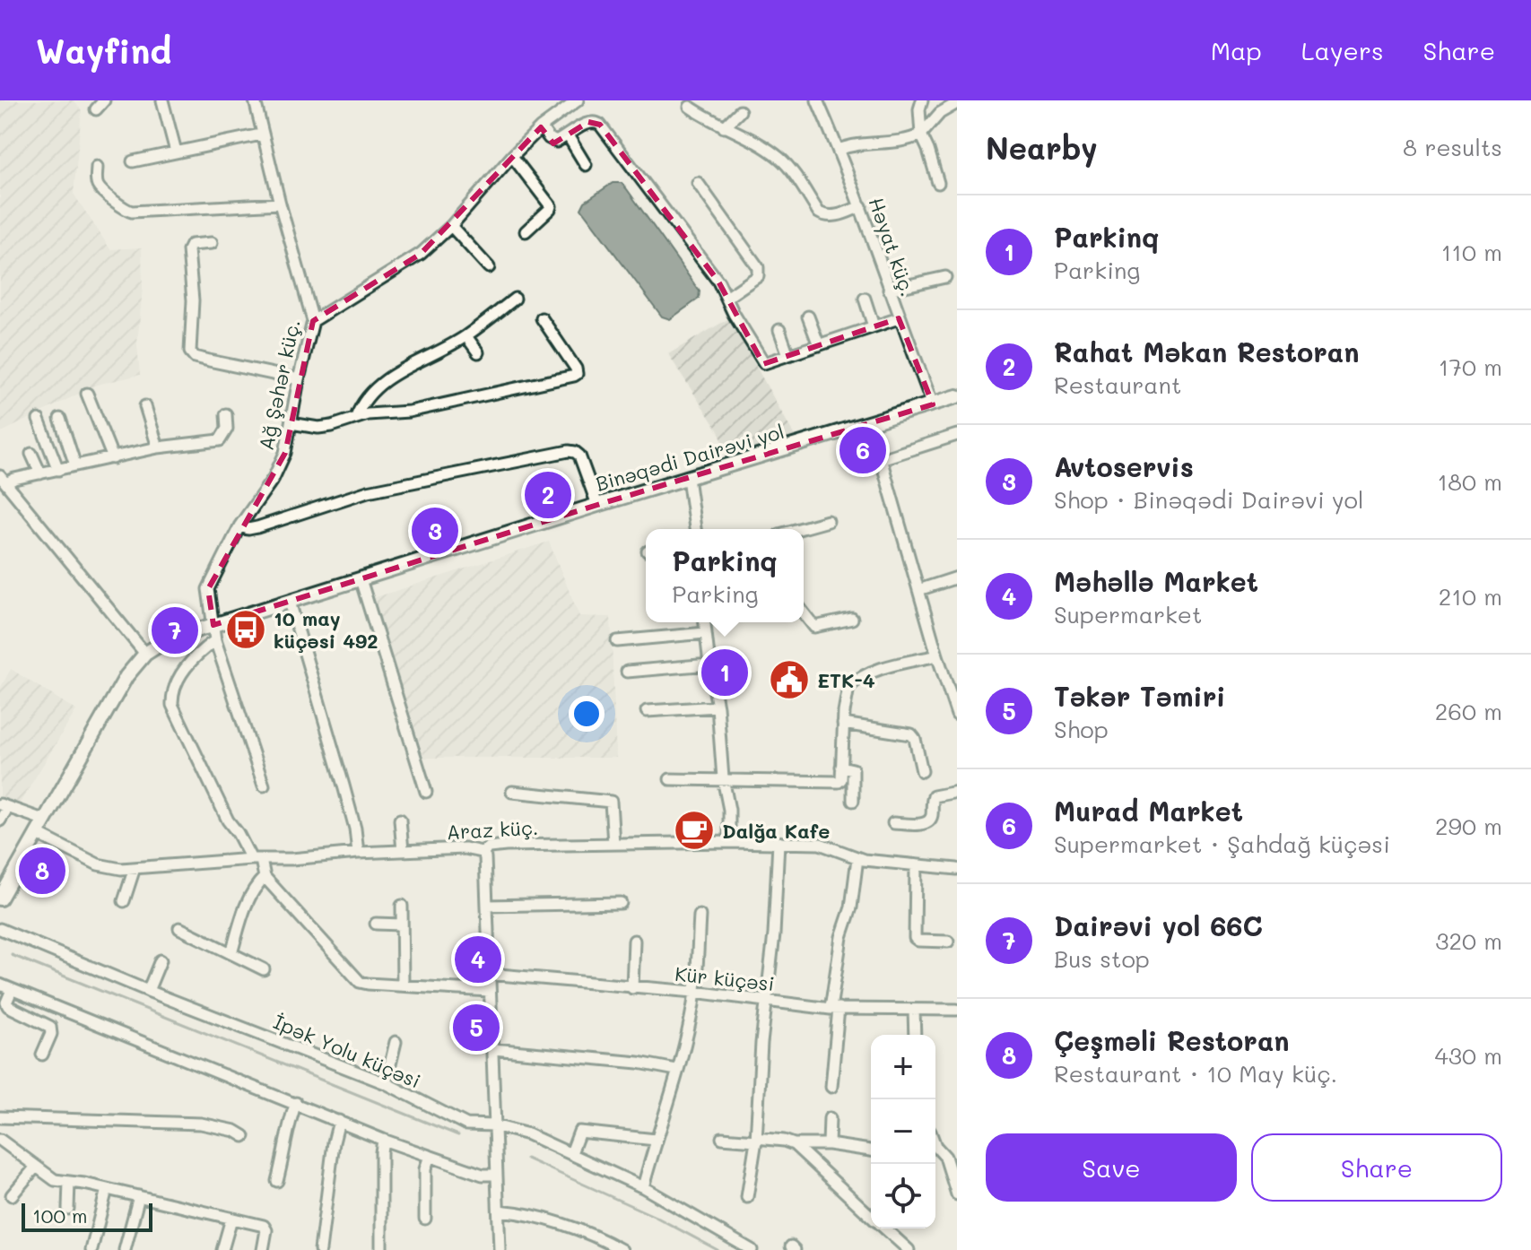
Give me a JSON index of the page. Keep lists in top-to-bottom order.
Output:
{
  "streets": {
    "main road": ["Binəqədi Dairəvi yol"],
    "street": [
      "Həyat küç.",
      "Ağ Şəhər küç.",
      "Araz küç.",
      "Kür küçəsi",
      "İpək Yolu küçəsi"
    ]
  },
  "crossings": [
    ["Həyat küç.", "Binəqədi Dairəvi yol"],
    ["Ağ Şəhər küç.", "Binəqədi Dairəvi yol"],
    ["Binəqədi Dairəvi yol", "Araz küç."]
  ],
  "places": {
    "bus stop": ["10 may küçəsi 492"],
    "public building": ["ETK-4"],
    "cafe": ["Dalğa Kafe"]
  },
  "scale_bar": "100 m",
  "page": {
    "header": "Wayfind",
    "nav": ["Map", "Layers", "Share"],
    "heading": ["Nearby", "8 results"],
    "list": [
      {
        "mark": "1",
        "name": "Parkinq",
        "note": "Parking",
        "value": "110 m"
      },
      {
        "mark": "2",
        "name": "Rahat Məkan Restoran",
        "note": "Restaurant",
        "value": "170 m"
      },
      {
        "mark": "3",
        "name": "Avtoservis",
        "note": "Shop · Binəqədi Dairəvi yol",
        "value": "180 m"
      },
      {
        "mark": "4",
        "name": "Məhəllə Market",
        "note": "Supermarket",
        "value": "210 m"
      },
      {
        "mark": "5",
        "name": "Təkər Təmiri",
        "note": "Shop",
        "value": "260 m"
      },
      {
        "mark": "6",
        "name": "Murad Market",
        "note": "Supermarket · Şahdağ küçəsi",
        "value": "290 m"
      },
      {
        "mark": "7",
        "name": "Dairəvi yol 66C",
        "note": "Bus stop",
        "value": "320 m"
      },
      {
        "mark": "8",
        "name": "Çeşməli Restoran",
        "note": "Restaurant · 10 May küç.",
        "value": "430 m"
      }
    ],
    "pins": [
      "6",
      "2",
      "3",
      "7",
      "1",
      "8",
      "4",
      "5"
    ],
    "popup": ["Parkinq", "Parking"],
    "map_buttons": ["+", "−"],
    "buttons": ["Save", "Share"],
    "scale": "100 m"
  }
}
